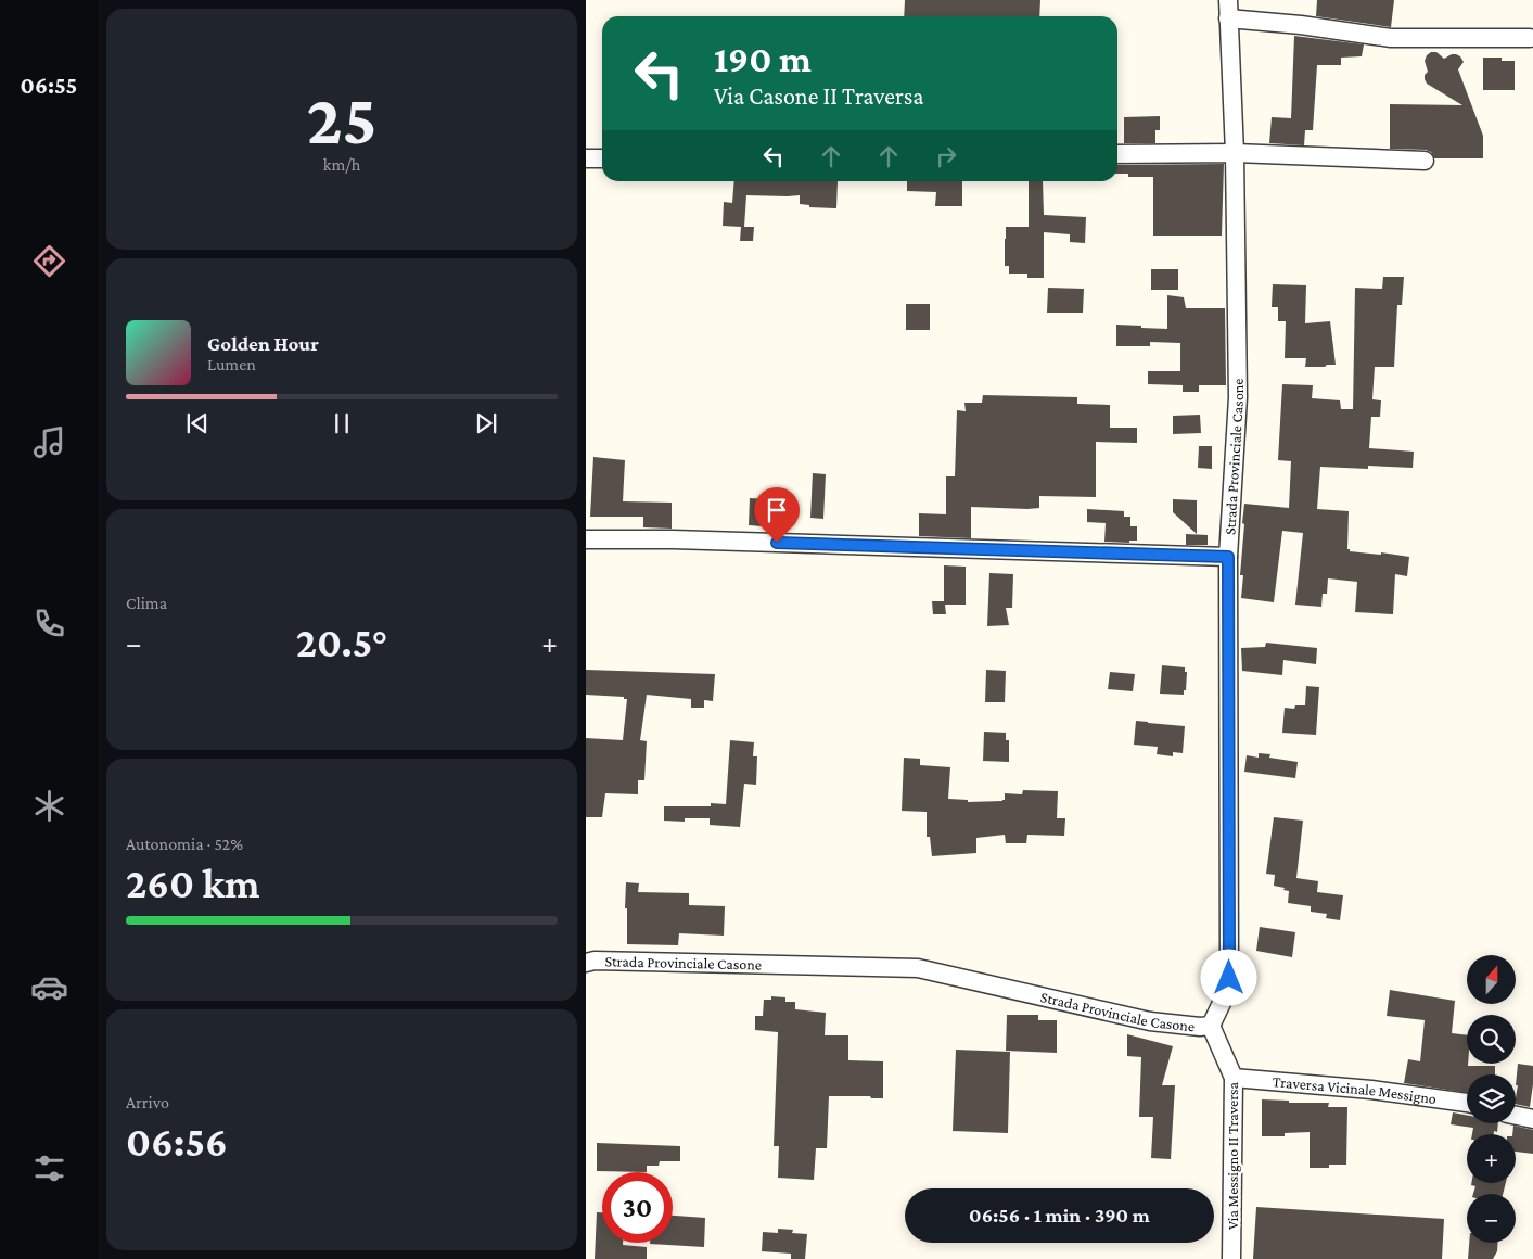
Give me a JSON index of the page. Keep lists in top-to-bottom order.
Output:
{
  "streets": {
    "street": ["Strada Provinciale Casone", "Traversa Vicinale Messigno", "Via Messigno II Traversa"]
  },
  "crossings": [
    ["Strada Provinciale Casone", "Via Messigno II Traversa"],
    ["Traversa Vicinale Messigno", "Via Messigno II Traversa"]
  ],
  "north": "top",
  "page": {
    "tabs": "06:55",
    "tile": [
      ["25", "km/h"],
      "Clima",
      ["Autonomia · 52%", "260 km"],
      ["Arrivo", "06:56"]
    ],
    "turn": ["190 m", "Via Casone II Traversa"],
    "song": ["Golden Hour", "Lumen"],
    "heat": ["−", "20.5°", "+"],
    "map_buttons": ["+", "−"],
    "limit": "30",
    "trip": "06:56 · 1 min · 390 m"
  }
}
